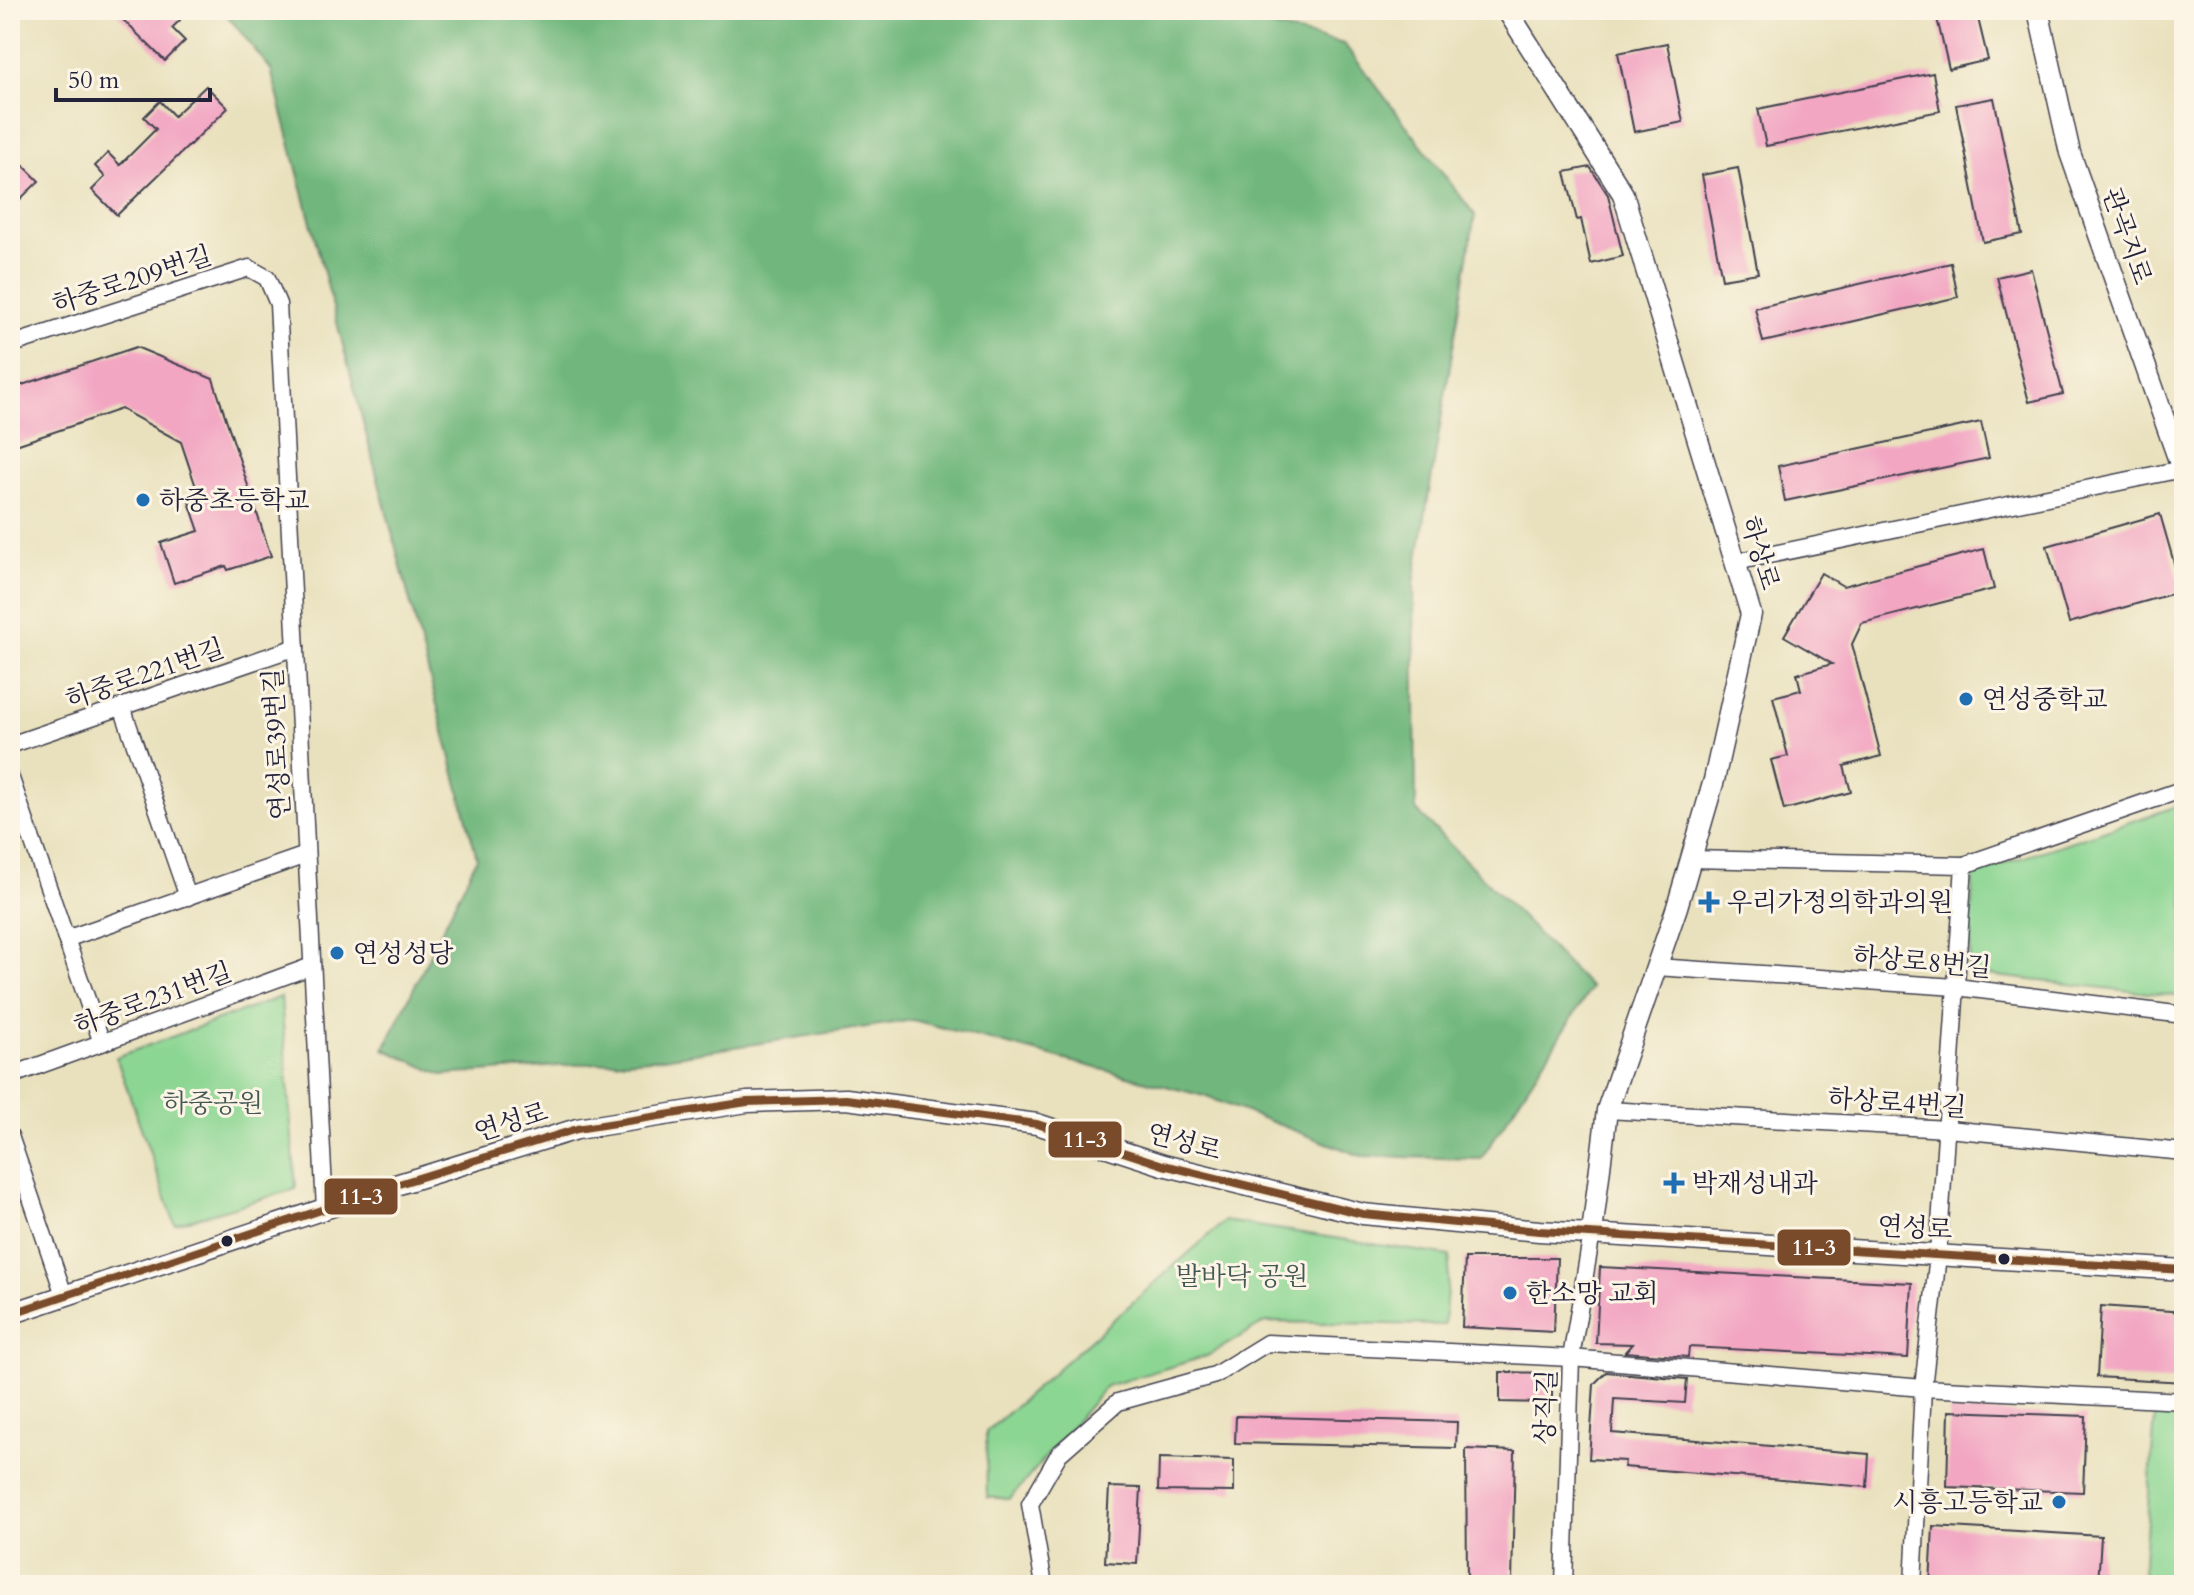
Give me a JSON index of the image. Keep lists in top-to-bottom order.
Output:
{
  "streets": {
    "street": [
      "관곡지로",
      "하중로209번길",
      "하상로",
      "하중로221번길",
      "연성로39번길",
      "하상로8번길",
      "하중로231번길",
      "하상로4번길",
      "연성로",
      "상직길"
    ]
  },
  "crossings": [
    ["하중로209번길", "연성로39번길"],
    ["하상로", "하상로8번길"],
    ["하상로", "하상로4번길"],
    ["하상로", "연성로"],
    ["하상로", "상직길"],
    ["하중로221번길", "연성로39번길"],
    ["연성로39번길", "하중로231번길"],
    ["연성로39번길", "연성로"],
    ["연성로", "상직길"]
  ],
  "parks": ["하중공원", "발바닥 공원"],
  "places": {
    "other": [
      "하중초등학교",
      "연성중학교",
      "연성성당",
      "한소망 교회",
      "시흥고등학교"
    ],
    "health": ["우리가정의학과의원", "박재성내과"]
  },
  "lines": ["transit line 11-3"],
  "scale_bar": "50 m"
}
